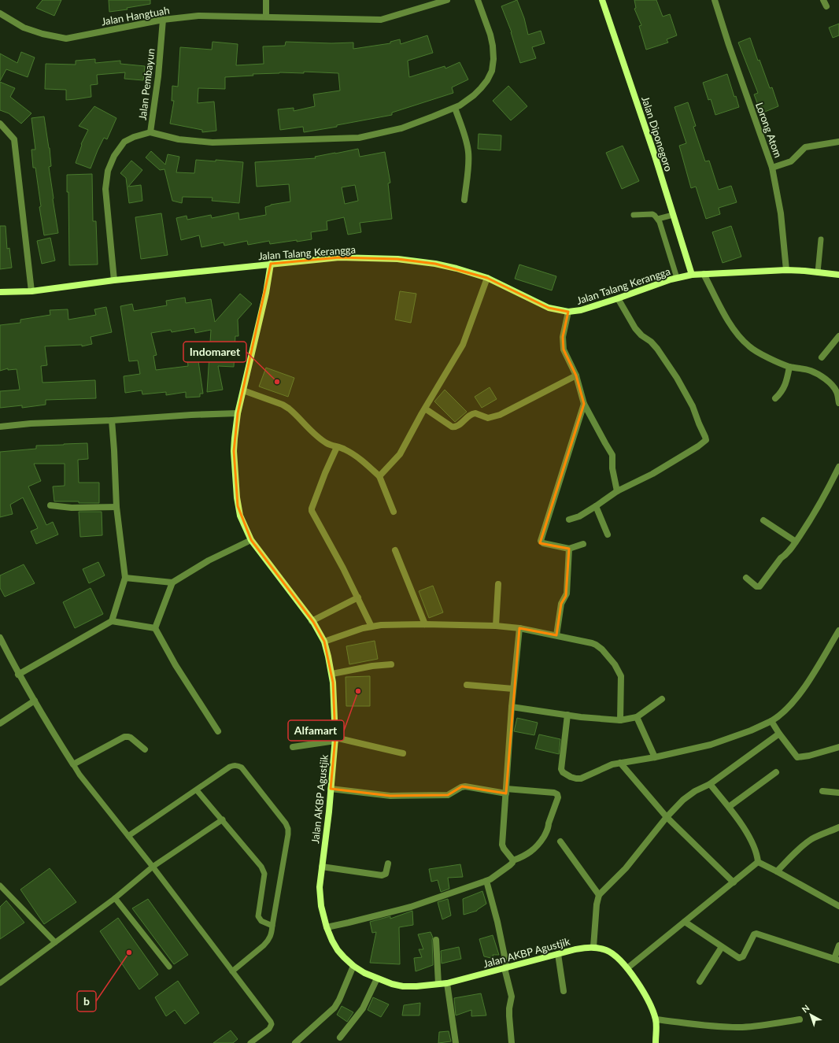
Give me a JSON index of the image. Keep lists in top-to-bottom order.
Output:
{
  "streets": {
    "street": [
      "Jalan Hangtuah",
      "Jalan Pembayun",
      "Lorong Atom",
      "Jalan Diponegoro",
      "Jalan Talang Kerangga",
      "Jalan AKBP Agustjik"
    ]
  },
  "crossings": [
    ["Jalan Hangtuah", "Jalan Pembayun"],
    ["Jalan Pembayun", "Jalan Talang Kerangga"],
    ["Lorong Atom", "Jalan Talang Kerangga"],
    ["Jalan Diponegoro", "Jalan Talang Kerangga"],
    ["Jalan Talang Kerangga", "Jalan AKBP Agustjik"]
  ],
  "places": ["Indomaret", "Alfamart", "b"],
  "north": "top left"
}
